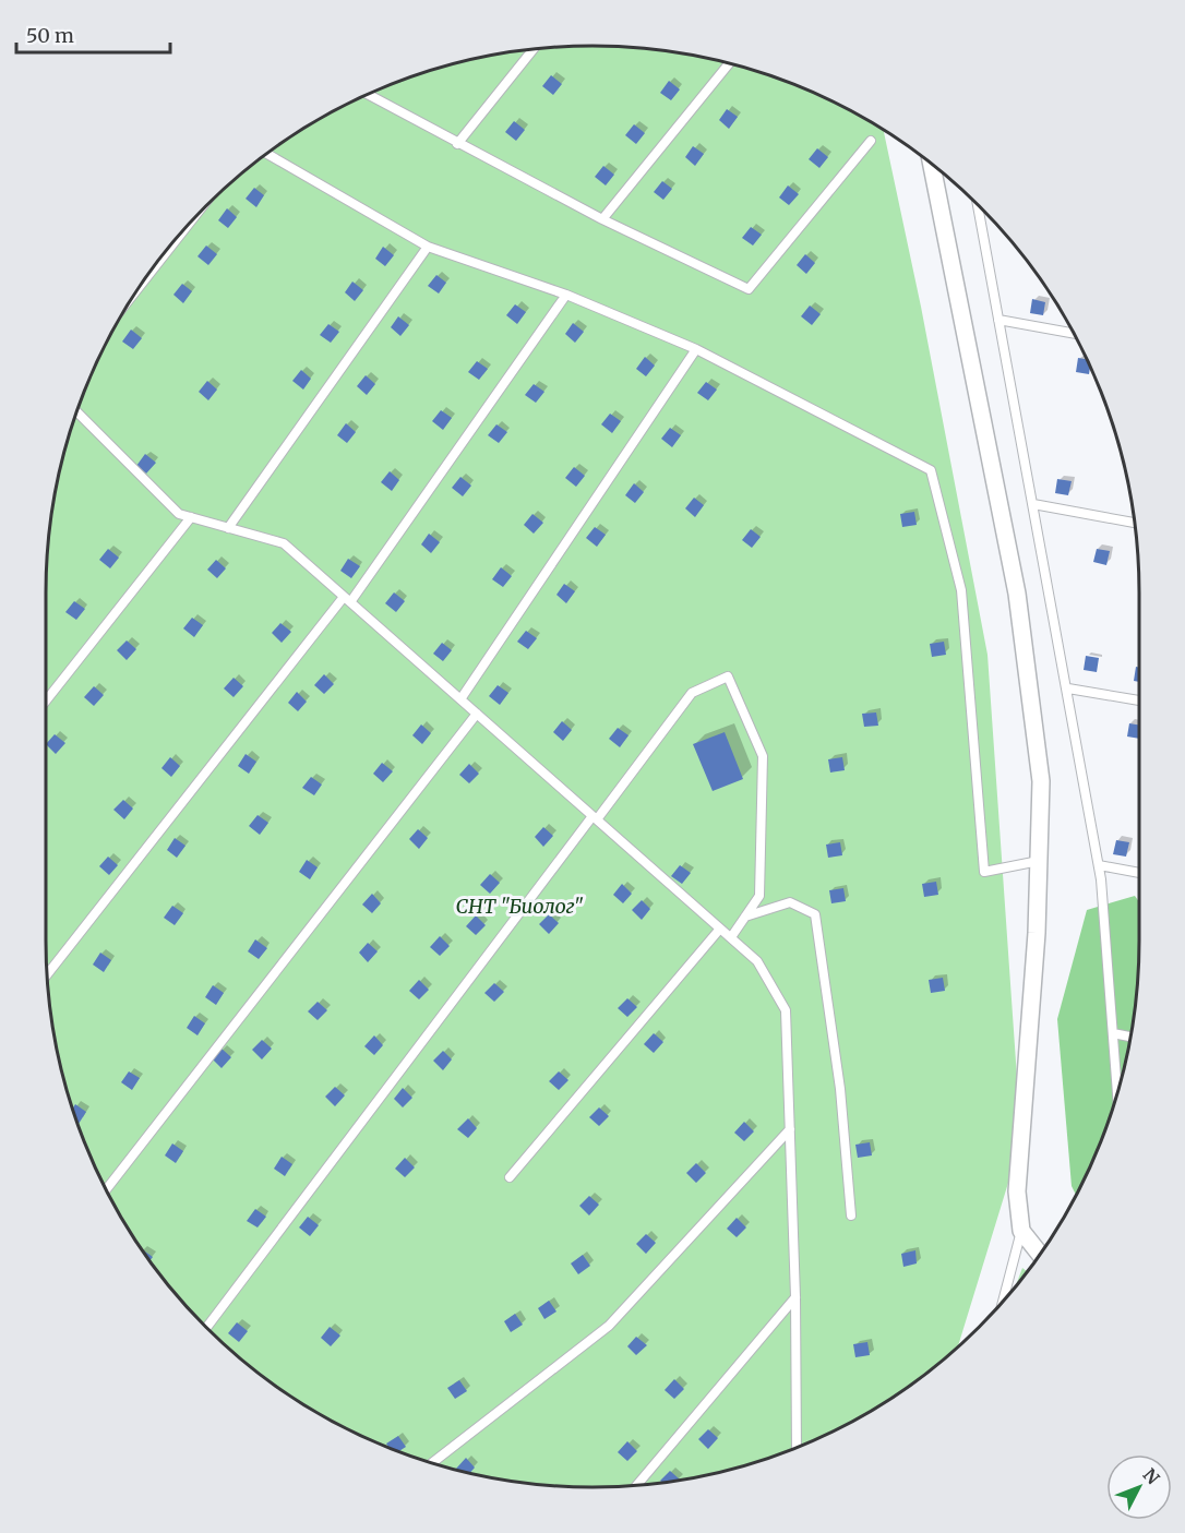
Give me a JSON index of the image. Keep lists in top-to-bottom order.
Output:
{
  "parks": ["СНТ \"Биолог\""],
  "scale_bar": "50 m",
  "north": "top right"
}
